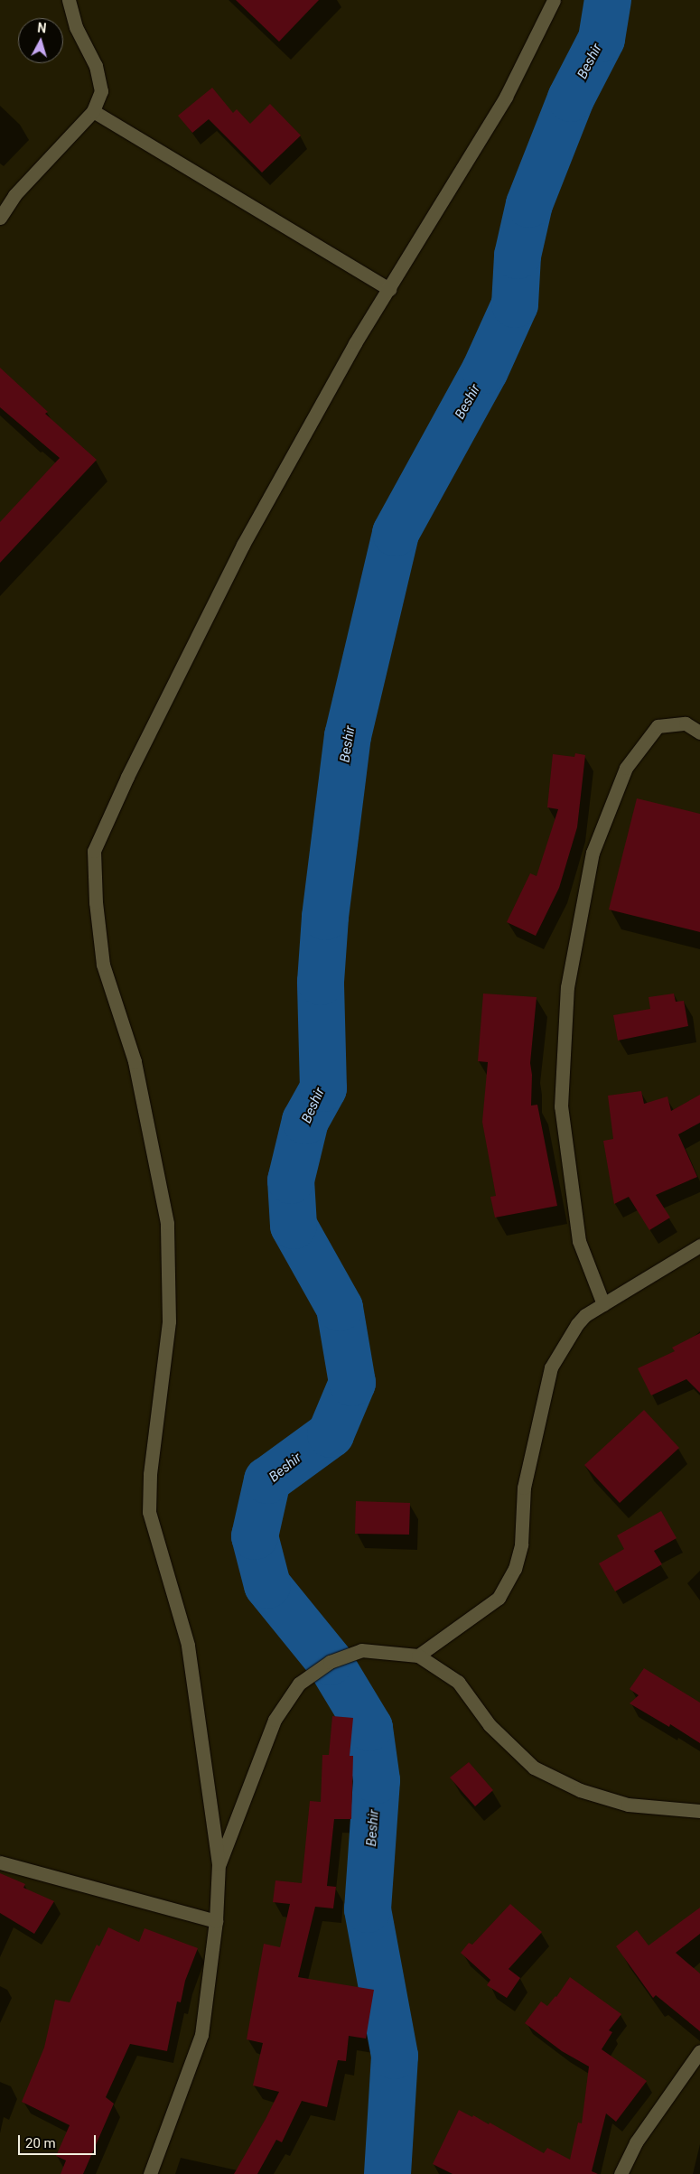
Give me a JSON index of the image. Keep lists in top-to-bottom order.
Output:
{
  "water": ["Beshir"],
  "scale_bar": "20 m",
  "north": "top"
}
